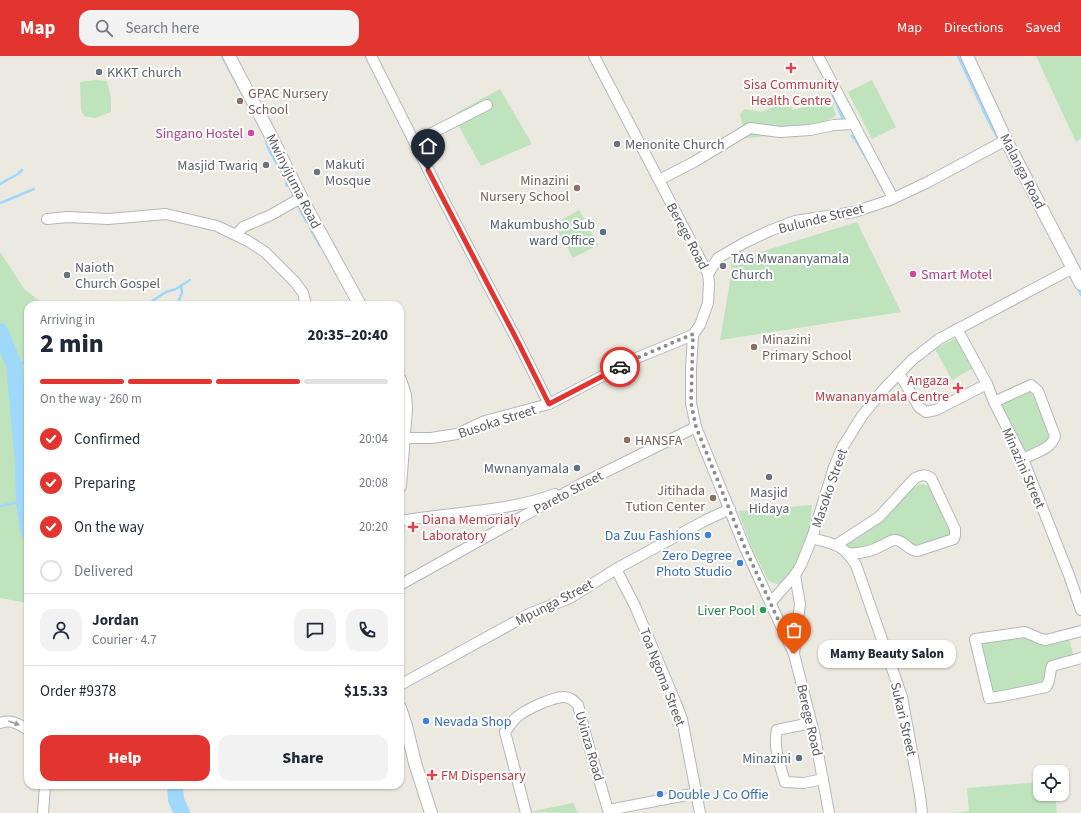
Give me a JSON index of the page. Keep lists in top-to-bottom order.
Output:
{
  "streets": {
    "street": [
      "Malanga Road",
      "Mwinyijuma Road",
      "Bulunde Street",
      "Berege Road",
      "Busoka Street",
      "Minazini Street",
      "Masoko Street",
      "Pareto Street",
      "Mpunga Street",
      "Toa Ngoma Street",
      "Sukari Street",
      "Uvinza Road"
    ]
  },
  "crossings": [
    ["Malanga Road", "Bulunde Street"],
    ["Malanga Road", "Masoko Street"],
    ["Bulunde Street", "Berege Road"],
    ["Berege Road", "Busoka Street"],
    ["Berege Road", "Masoko Street"],
    ["Berege Road", "Pareto Street"],
    ["Berege Road", "Mpunga Street"],
    ["Minazini Street", "Masoko Street"],
    ["Masoko Street", "Sukari Street"],
    ["Mpunga Street", "Toa Ngoma Street"]
  ],
  "places": {
    "health": [
      "Sisa Community Health Centre",
      "Angaza Mwananyamala Centre",
      "Diana Memorialy Laboratory",
      "FM Dispensary"
    ],
    "other": [
      "KKKT church",
      "GPAC Nursery School",
      "Singano Hostel",
      "Menonite Church",
      "Masjid Twariq",
      "Makuti Mosque",
      "Minazini Nursery School",
      "Makumbusho Sub ward Office",
      "TAG Mwananyamala Church",
      "Smart Motel",
      "Naioth Church Gospel",
      "Minazini Primary School",
      "HANSFA",
      "Mwnanyamala",
      "Masjid Hidaya",
      "Jitihada Tution Center",
      "Da Zuu Fashions",
      "Zero Degree Photo Studio",
      "Liver Pool",
      "Mamy Beauty Salon",
      "Nevada Shop",
      "Minazini",
      "Double J Co Offie"
    ]
  },
  "page": {
    "header": "Map",
    "search": "Search here",
    "nav": ["Map", "Directions", "Saved"],
    "heading": ["2 min", "Arriving in", "20:35–20:40"],
    "panel": [
      "Jordan",
      "Courier · 4.7",
      "Order #9378",
      "$15.33"
    ],
    "bar": "On the way · 260 m",
    "list": [
      ["Confirmed", "20:04"],
      ["Preparing", "20:08"],
      ["On the way", "20:20"],
      "Delivered"
    ],
    "bubble": "Mamy Beauty Salon",
    "buttons": ["Help", "Share"]
  }
}
